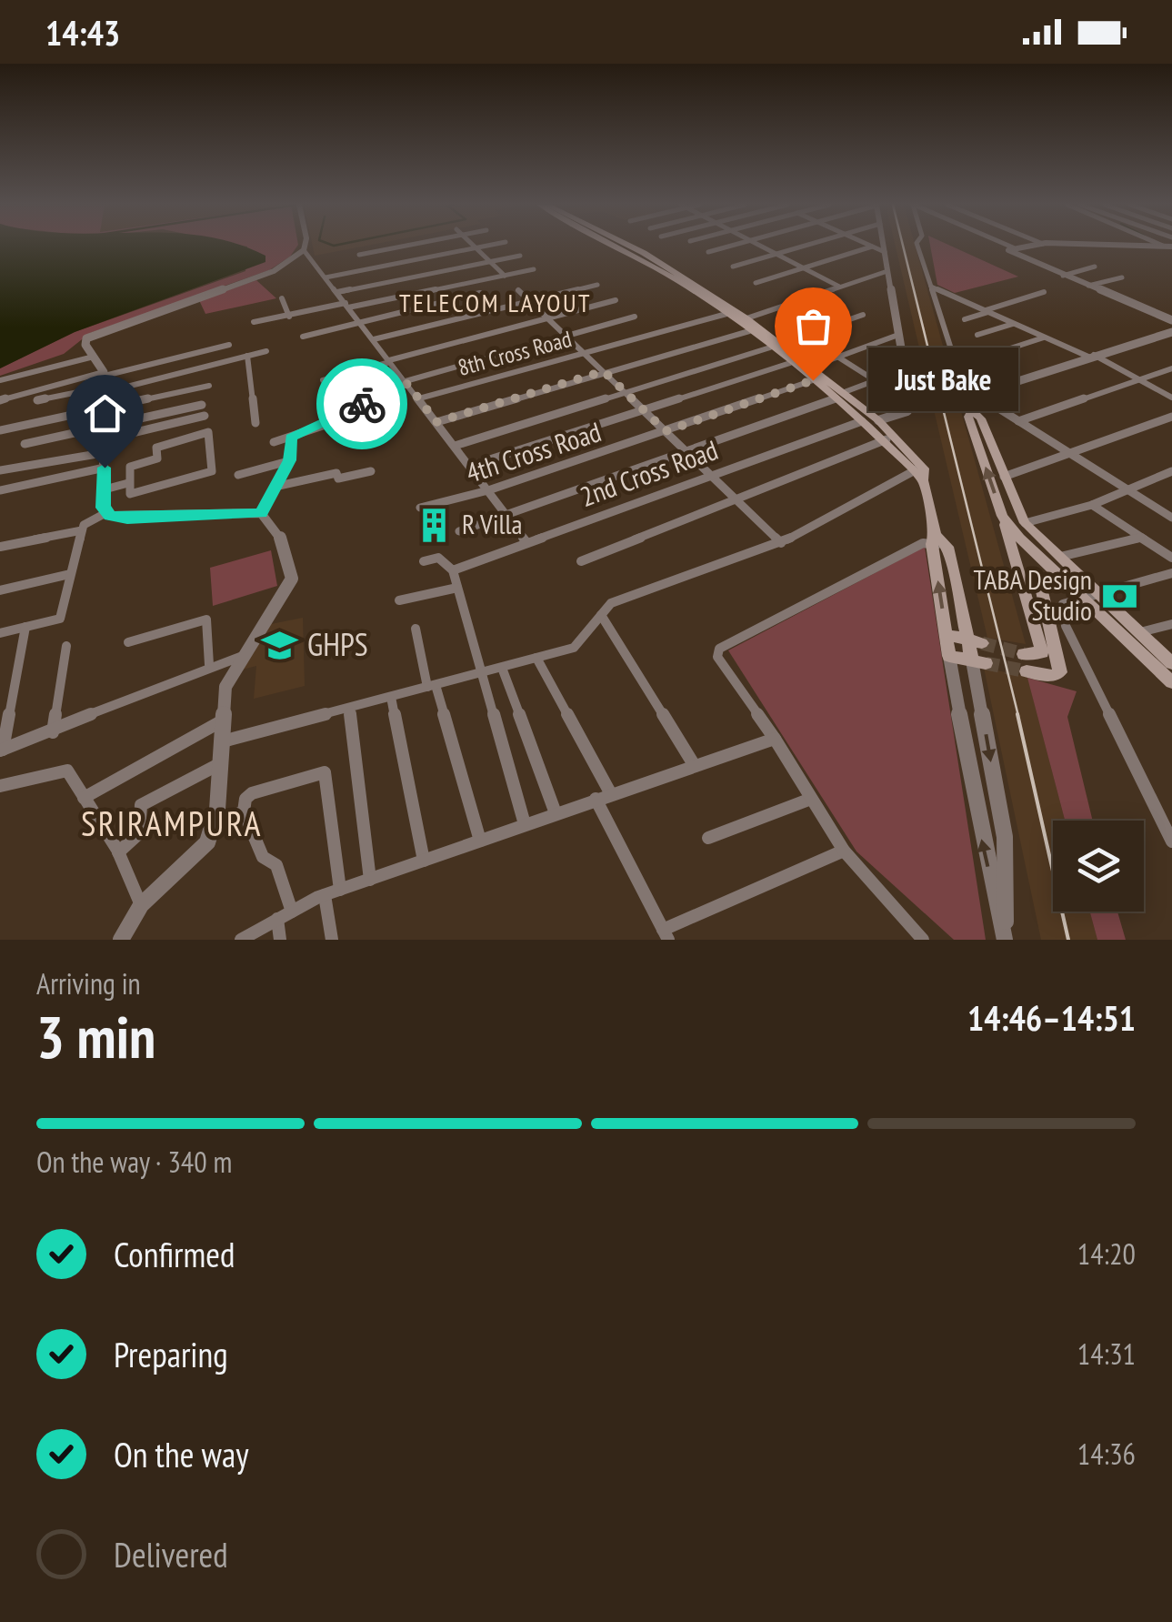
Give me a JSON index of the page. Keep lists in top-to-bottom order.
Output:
{
  "streets": {
    "street": ["8th Cross Road", "4th Cross Road", "2nd Cross Road"]
  },
  "districts": ["TELECOM LAYOUT", "SRIRAMPURA"],
  "places": {
    "other": ["Just Bake"],
    "building": ["R Villa"],
    "bank": ["TABA Design Studio"],
    "school or university": ["GHPS"]
  },
  "page": {
    "status": "14:43",
    "bubble": "Just Bake",
    "heading": ["3 min", "Arriving in", "14:46–14:51"],
    "bar": "On the way · 340 m",
    "list": [
      ["Confirmed", "14:20"],
      ["Preparing", "14:31"],
      ["On the way", "14:36"],
      "Delivered"
    ]
  }
}
